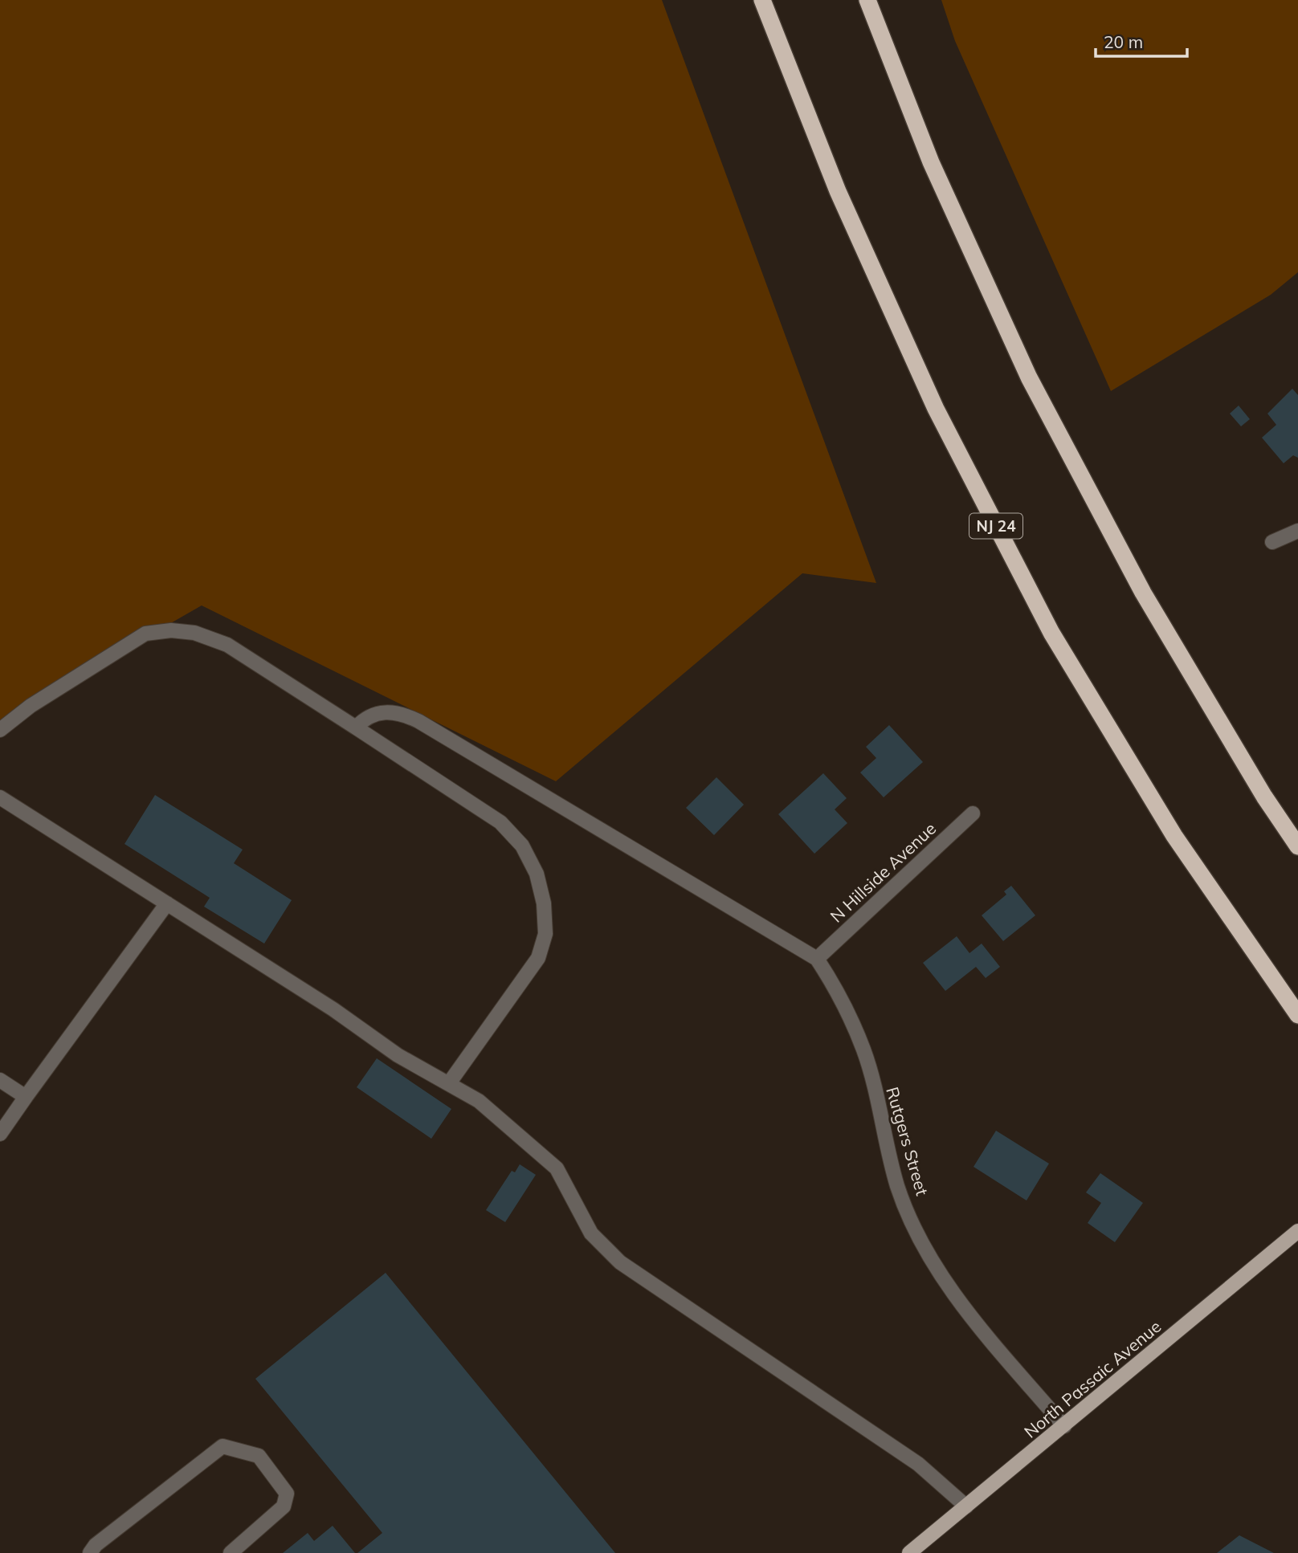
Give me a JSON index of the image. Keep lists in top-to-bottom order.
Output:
{
  "streets": {
    "highway": ["NJ 24"],
    "main road": ["North Passaic Avenue"],
    "street": ["N Hillside Avenue", "Rutgers Street"]
  },
  "crossings": [
    ["N Hillside Avenue", "Rutgers Street"],
    ["Rutgers Street", "North Passaic Avenue"]
  ],
  "scale_bar": "20 m"
}
